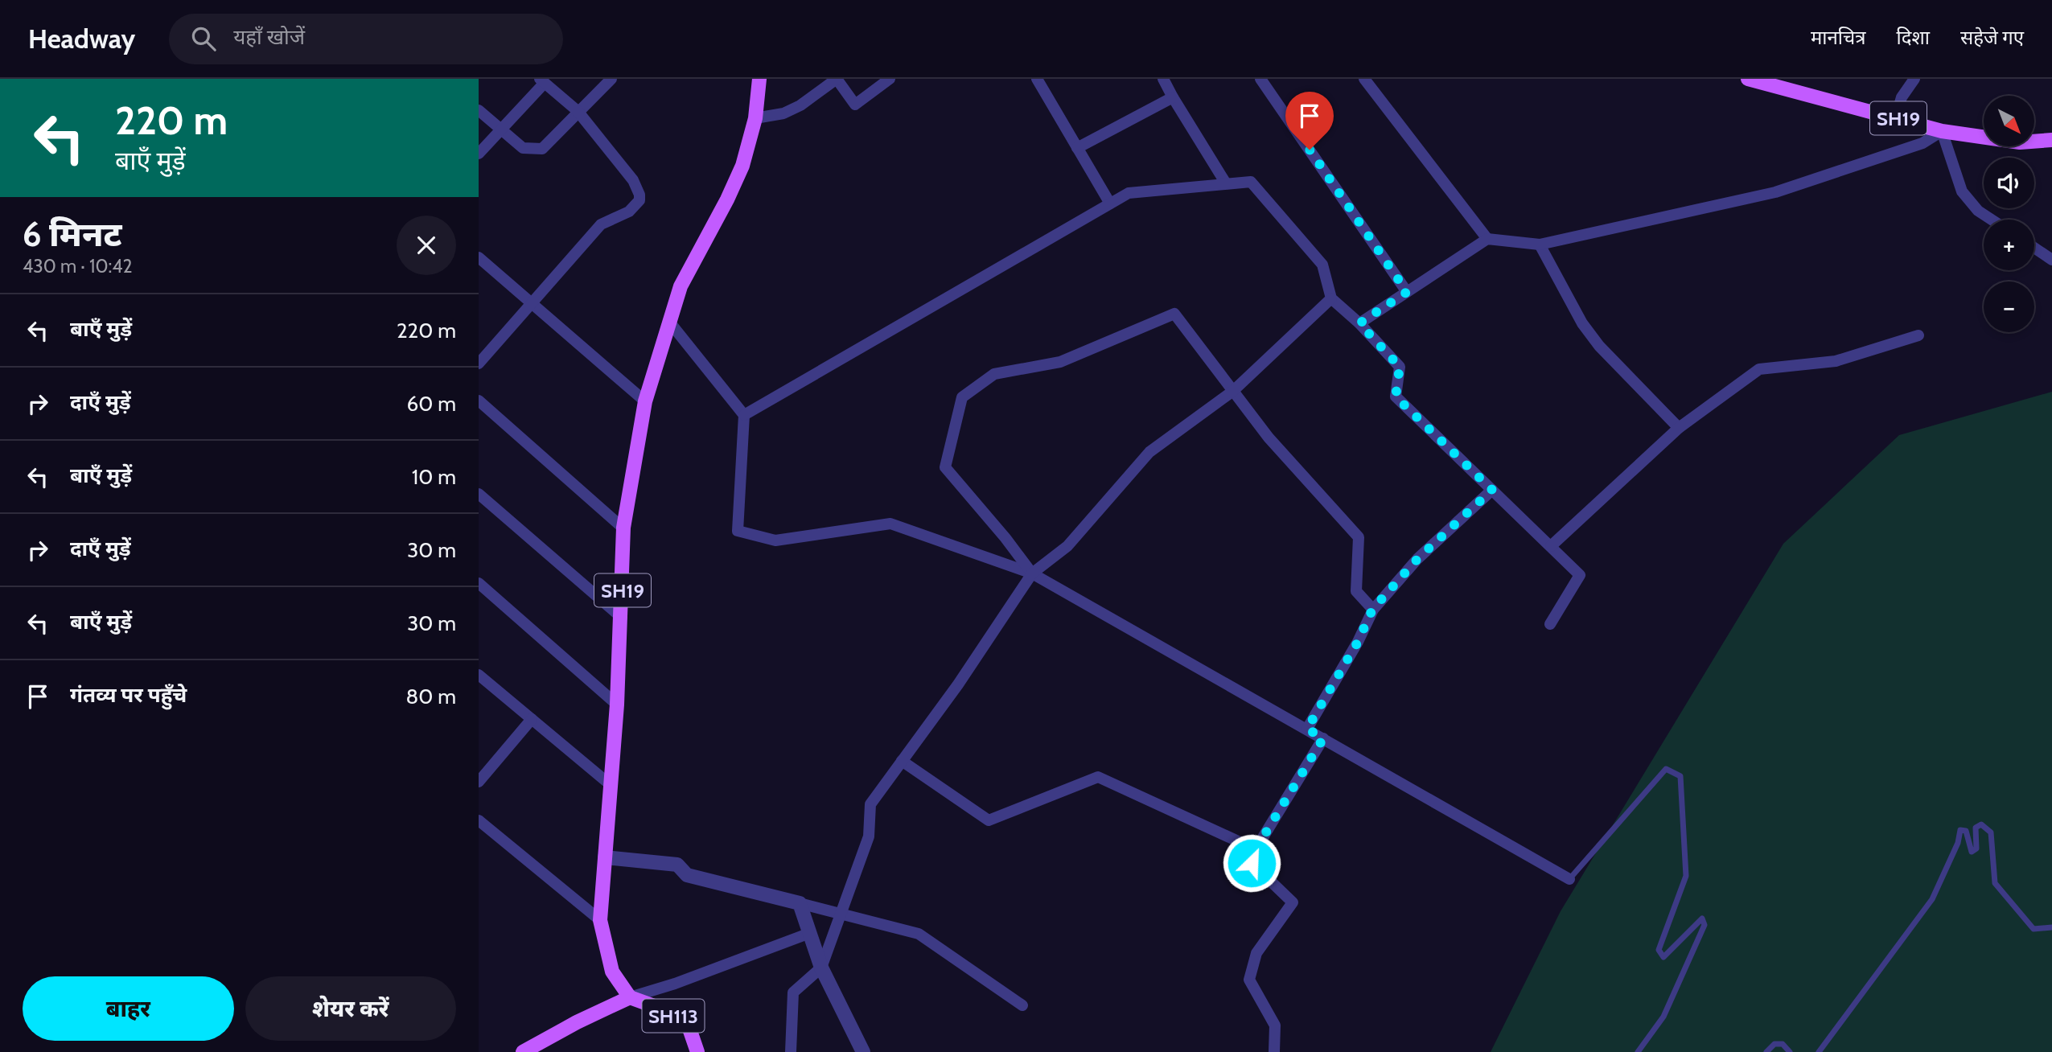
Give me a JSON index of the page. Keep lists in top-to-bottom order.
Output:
{
  "streets": {
    "main road": ["SH19", "SH113"]
  },
  "crossings": [
    ["SH19", "SH113"]
  ],
  "north": "bottom right",
  "page": {
    "header": "Headway",
    "search": "यहाँ खोजें",
    "nav": ["मानचित्र", "दिशा", "सहेजे गए"],
    "turn": ["220 m", "बाएँ मुड़ें"],
    "map_buttons": ["+", "−"],
    "heading": ["6 मिनट", "430 m · 10:42"],
    "list": [
      {
        "name": "बाएँ मुड़ें",
        "value": "220 m"
      },
      {
        "name": "दाएँ मुड़ें",
        "value": "60 m"
      },
      {
        "name": "बाएँ मुड़ें",
        "value": "10 m"
      },
      {
        "name": "दाएँ मुड़ें",
        "value": "30 m"
      },
      {
        "name": "बाएँ मुड़ें",
        "value": "30 m"
      },
      {
        "name": "गंतव्य पर पहुँचे",
        "value": "80 m"
      }
    ],
    "buttons": ["बाहर", "शेयर करें"]
  }
}
